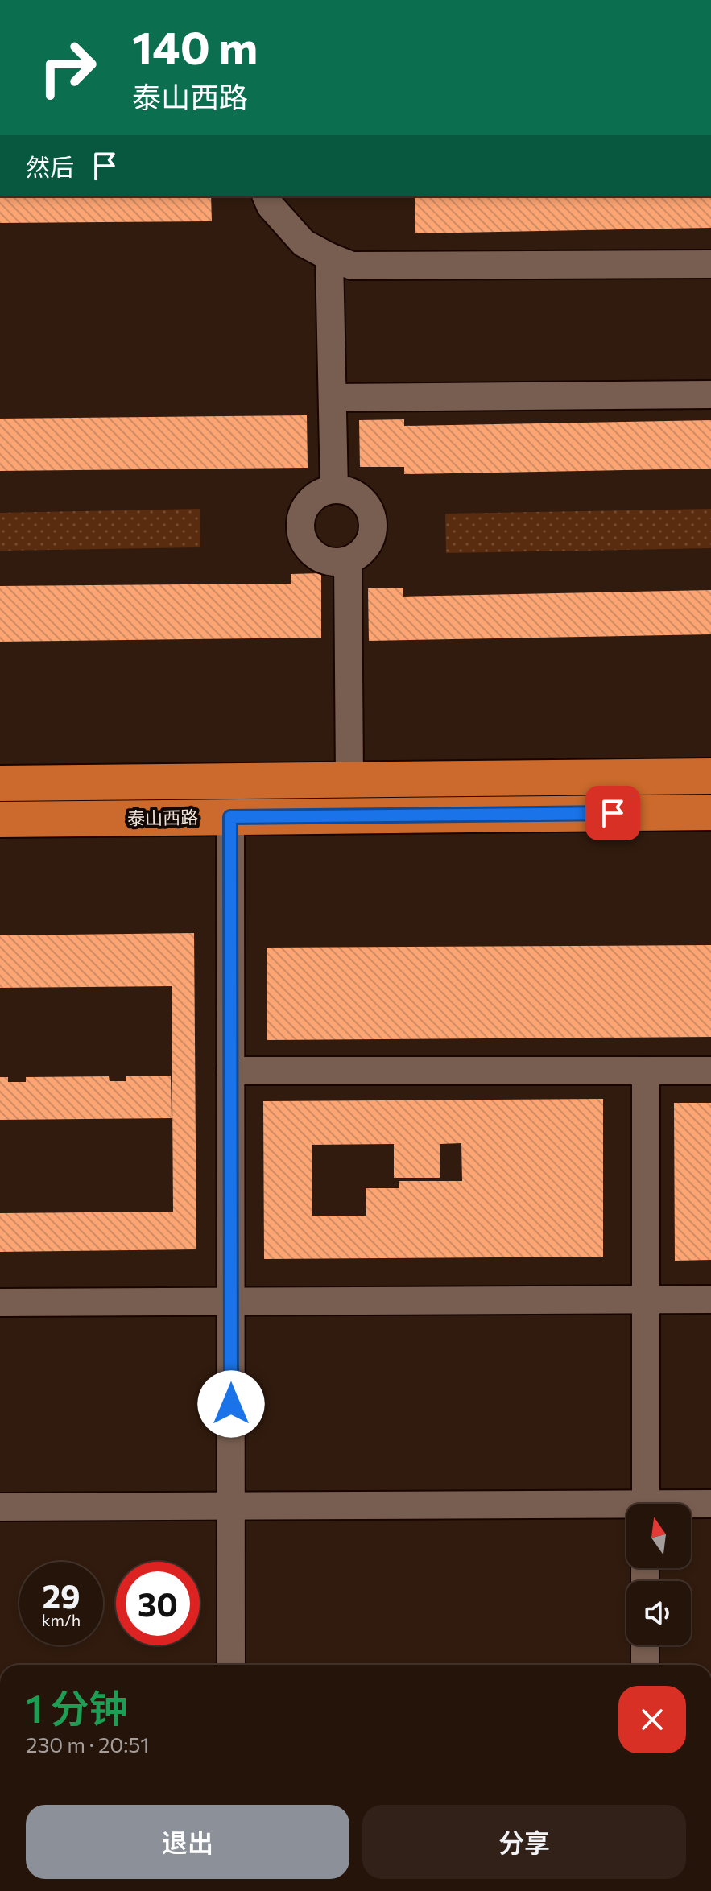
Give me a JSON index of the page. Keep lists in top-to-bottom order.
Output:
{
  "streets": {
    "highway": ["泰山西路"]
  },
  "north": "top",
  "page": {
    "turn": ["140 m", "泰山西路"],
    "then": "然后",
    "speed": "29 km/h",
    "limit": "30",
    "heading": ["1 分钟", "230 m · 20:51"],
    "buttons": ["退出", "分享"]
  }
}
